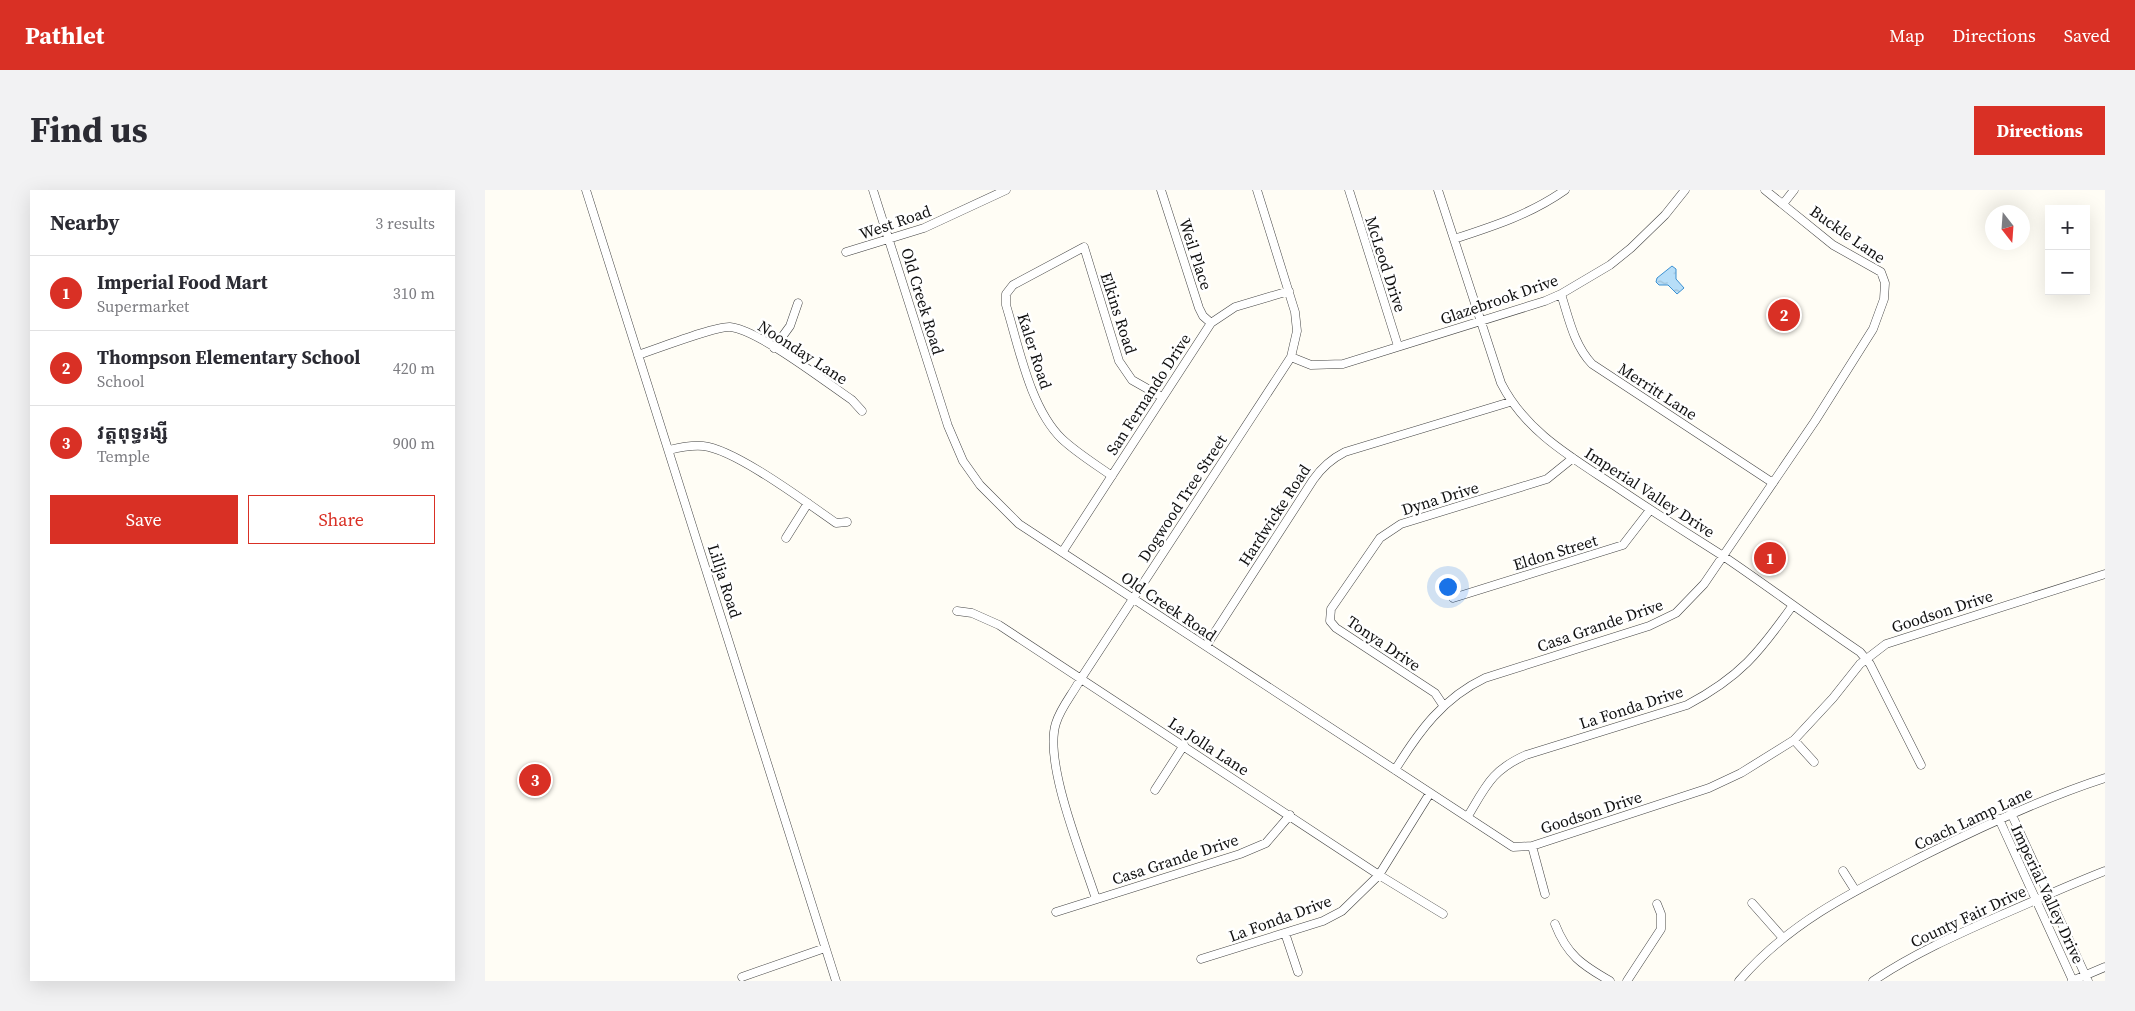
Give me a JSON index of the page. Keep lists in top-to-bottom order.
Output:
{
  "streets": {
    "street": [
      "West Road",
      "Buckle Lane",
      "Weil Place",
      "McLeod Drive",
      "Glazebrook Drive",
      "Old Creek Road",
      "Elkins Road",
      "Kaler Road",
      "Noonday Lane",
      "Merritt Lane",
      "San Fernando Drive",
      "Imperial Valley Drive",
      "Dogwood Tree Street",
      "Dyna Drive",
      "Hardwicke Road",
      "Eldon Street",
      "Lillja Road",
      "Goodson Drive",
      "Casa Grande Drive",
      "Tonya Drive",
      "La Fonda Drive",
      "La Jolla Lane",
      "Coach Lamp Lane",
      "County Fair Drive"
    ]
  },
  "crossings": [
    ["West Road", "Old Creek Road"],
    ["Buckle Lane", "Casa Grande Drive"],
    ["Weil Place", "San Fernando Drive"],
    ["McLeod Drive", "Glazebrook Drive"],
    ["Glazebrook Drive", "Merritt Lane"],
    ["Glazebrook Drive", "Imperial Valley Drive"],
    ["Glazebrook Drive", "Dogwood Tree Street"],
    ["Old Creek Road", "San Fernando Drive"],
    ["Old Creek Road", "Dogwood Tree Street"],
    ["Old Creek Road", "Hardwicke Road"],
    ["Old Creek Road", "Goodson Drive"],
    ["Old Creek Road", "Casa Grande Drive"],
    ["Old Creek Road", "La Fonda Drive"],
    ["Elkins Road", "Kaler Road"],
    ["Elkins Road", "San Fernando Drive"],
    ["Kaler Road", "San Fernando Drive"],
    ["Noonday Lane", "Lillja Road"],
    ["Merritt Lane", "Casa Grande Drive"],
    ["San Fernando Drive", "Dogwood Tree Street"],
    ["Imperial Valley Drive", "Dyna Drive"],
    ["Imperial Valley Drive", "Hardwicke Road"],
    ["Imperial Valley Drive", "Eldon Street"],
    ["Imperial Valley Drive", "Goodson Drive"],
    ["Imperial Valley Drive", "Casa Grande Drive"],
    ["Imperial Valley Drive", "La Fonda Drive"],
    ["Imperial Valley Drive", "Coach Lamp Lane"],
    ["Imperial Valley Drive", "County Fair Drive"],
    ["Dogwood Tree Street", "Casa Grande Drive"],
    ["Dogwood Tree Street", "La Jolla Lane"],
    ["Dyna Drive", "Tonya Drive"],
    ["Casa Grande Drive", "Tonya Drive"],
    ["Casa Grande Drive", "La Jolla Lane"],
    ["La Fonda Drive", "La Jolla Lane"]
  ],
  "north": "bottom",
  "page": {
    "header": "Pathlet",
    "nav": ["Map", "Directions", "Saved"],
    "title": "Find us",
    "buttons": [
      "Directions",
      ["Save", "Share"]
    ],
    "heading": ["Nearby", "3 results"],
    "map_buttons": ["+", "−"],
    "list": [
      {
        "mark": "1",
        "name": "Imperial Food Mart",
        "note": "Supermarket",
        "value": "310 m"
      },
      {
        "mark": "2",
        "name": "Thompson Elementary School",
        "note": "School",
        "value": "420 m"
      },
      {
        "mark": "3",
        "name": "វត្តពុទ្ធរង្សី",
        "note": "Temple",
        "value": "900 m"
      }
    ],
    "pins": ["2", "1", "3"]
  }
}
